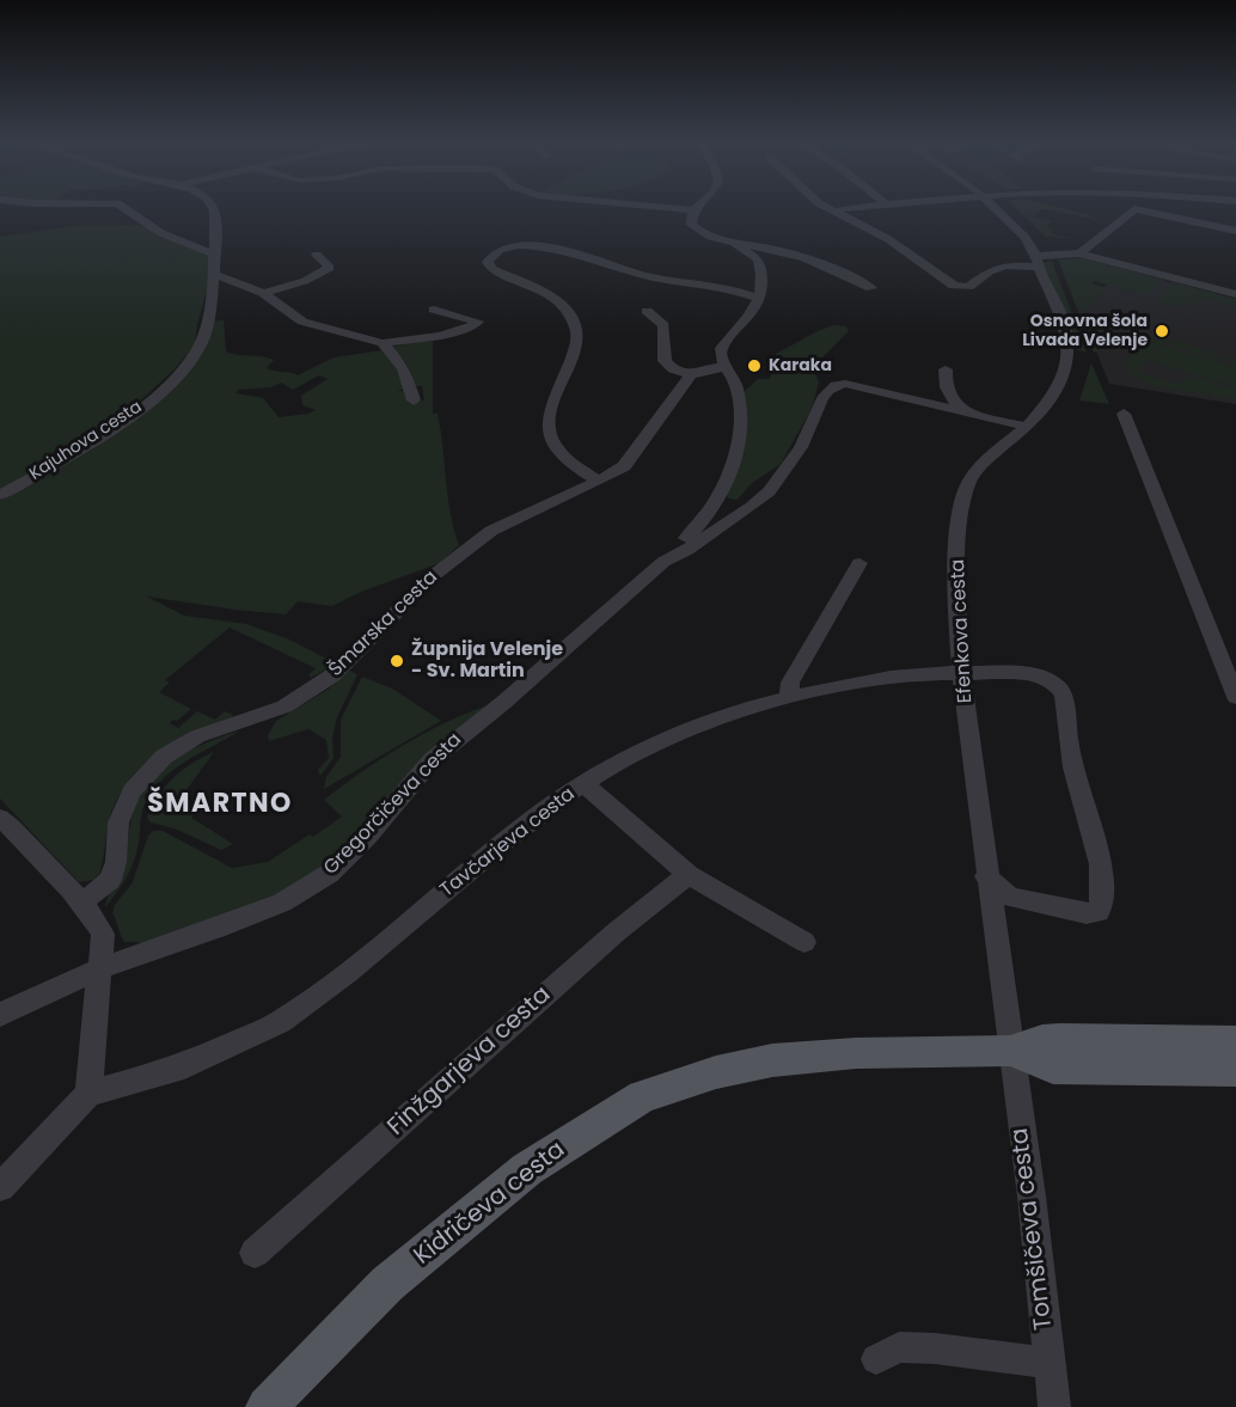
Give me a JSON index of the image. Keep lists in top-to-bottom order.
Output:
{
  "streets": {
    "main road": ["Kidričeva cesta"],
    "street": [
      "Kajuhova cesta",
      "Šmarska cesta",
      "Efenkova cesta",
      "Gregorčičeva cesta",
      "Tavčarjeva cesta",
      "Finžgarjeva cesta",
      "Tomšičeva cesta"
    ]
  },
  "crossings": [
    ["Efenkova cesta", "Gregorčičeva cesta"],
    ["Efenkova cesta", "Tavčarjeva cesta"],
    ["Efenkova cesta", "Kidričeva cesta"],
    ["Efenkova cesta", "Tomšičeva cesta"],
    ["Kidričeva cesta", "Tomšičeva cesta"]
  ],
  "districts": ["ŠMARTNO"],
  "places": ["Osnovna šola Livada Velenje", "Karaka", "Župnija Velenje - Sv. Martin"]
}
